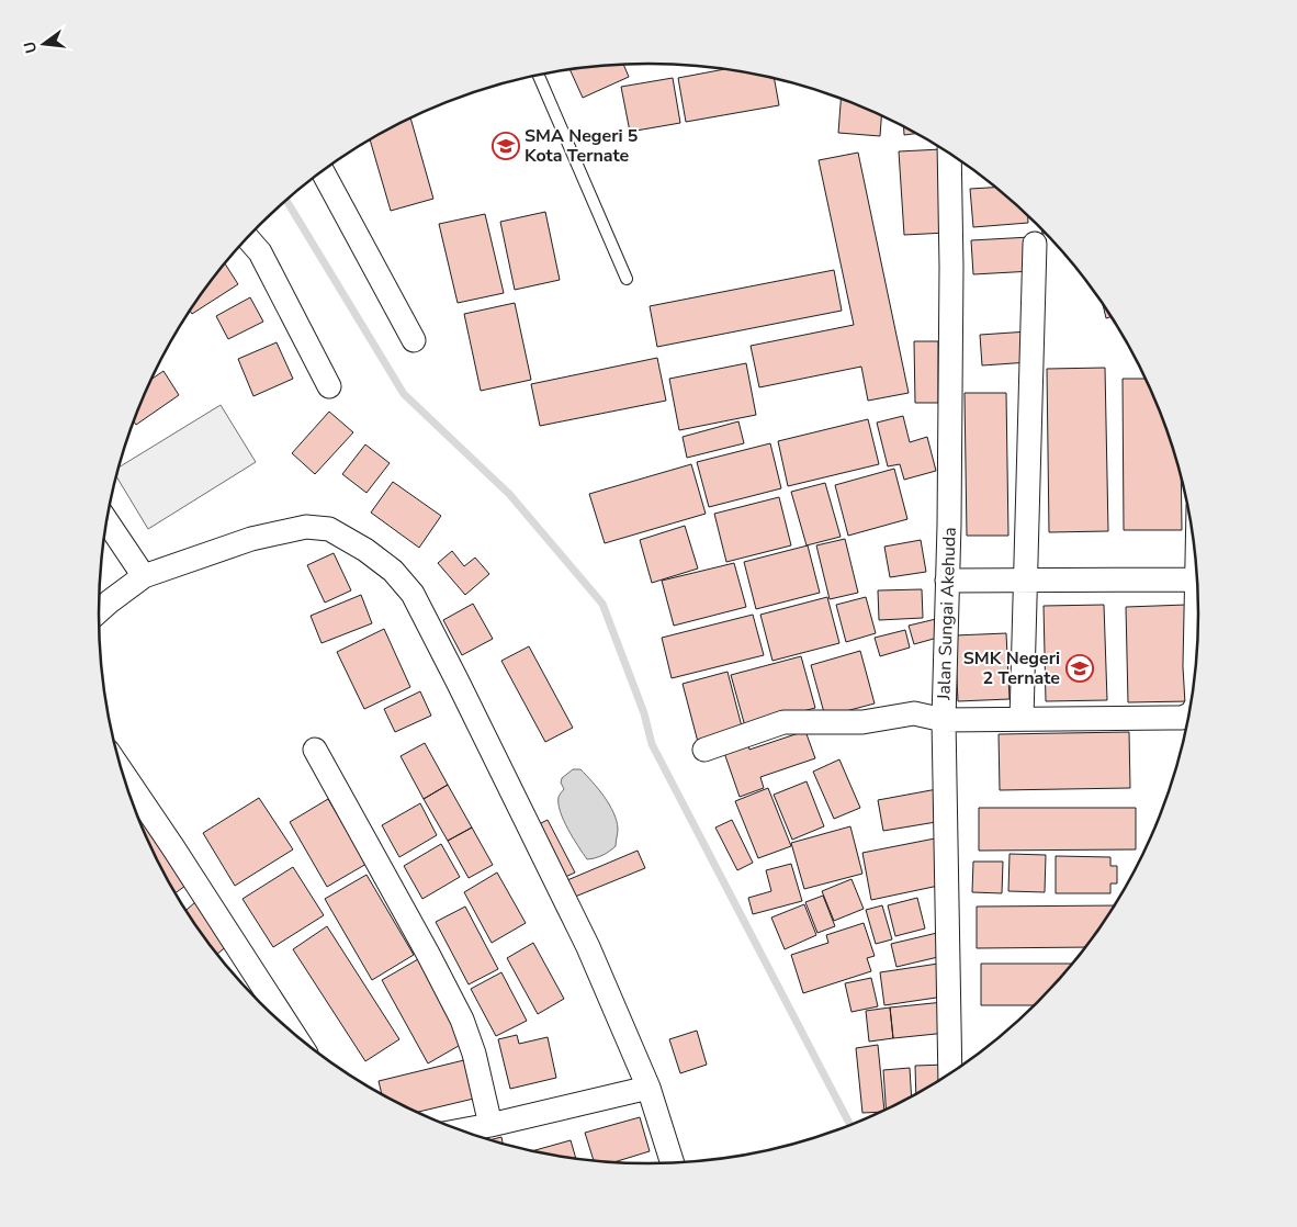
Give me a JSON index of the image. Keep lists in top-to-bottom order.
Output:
{
  "streets": {
    "street": ["Jalan Sungai Akehuda"]
  },
  "places": {
    "school or university": ["SMA Negeri 5 Kota Ternate", "SMK Negeri 2 Ternate"]
  },
  "north": "left"
}
